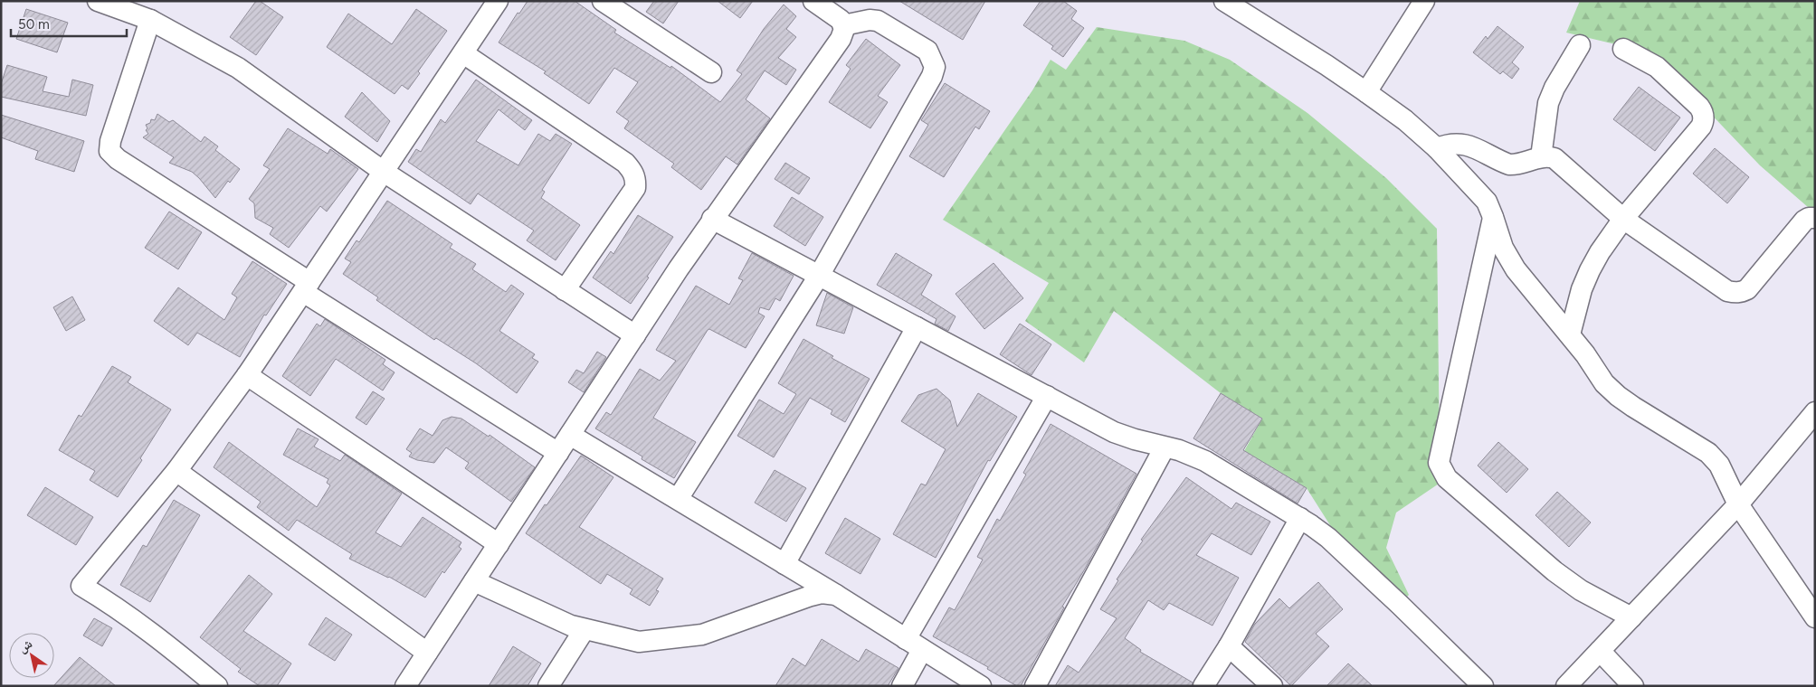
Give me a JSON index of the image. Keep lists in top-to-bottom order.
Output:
{
  "scale_bar": "50 m",
  "north": "top left"
}
